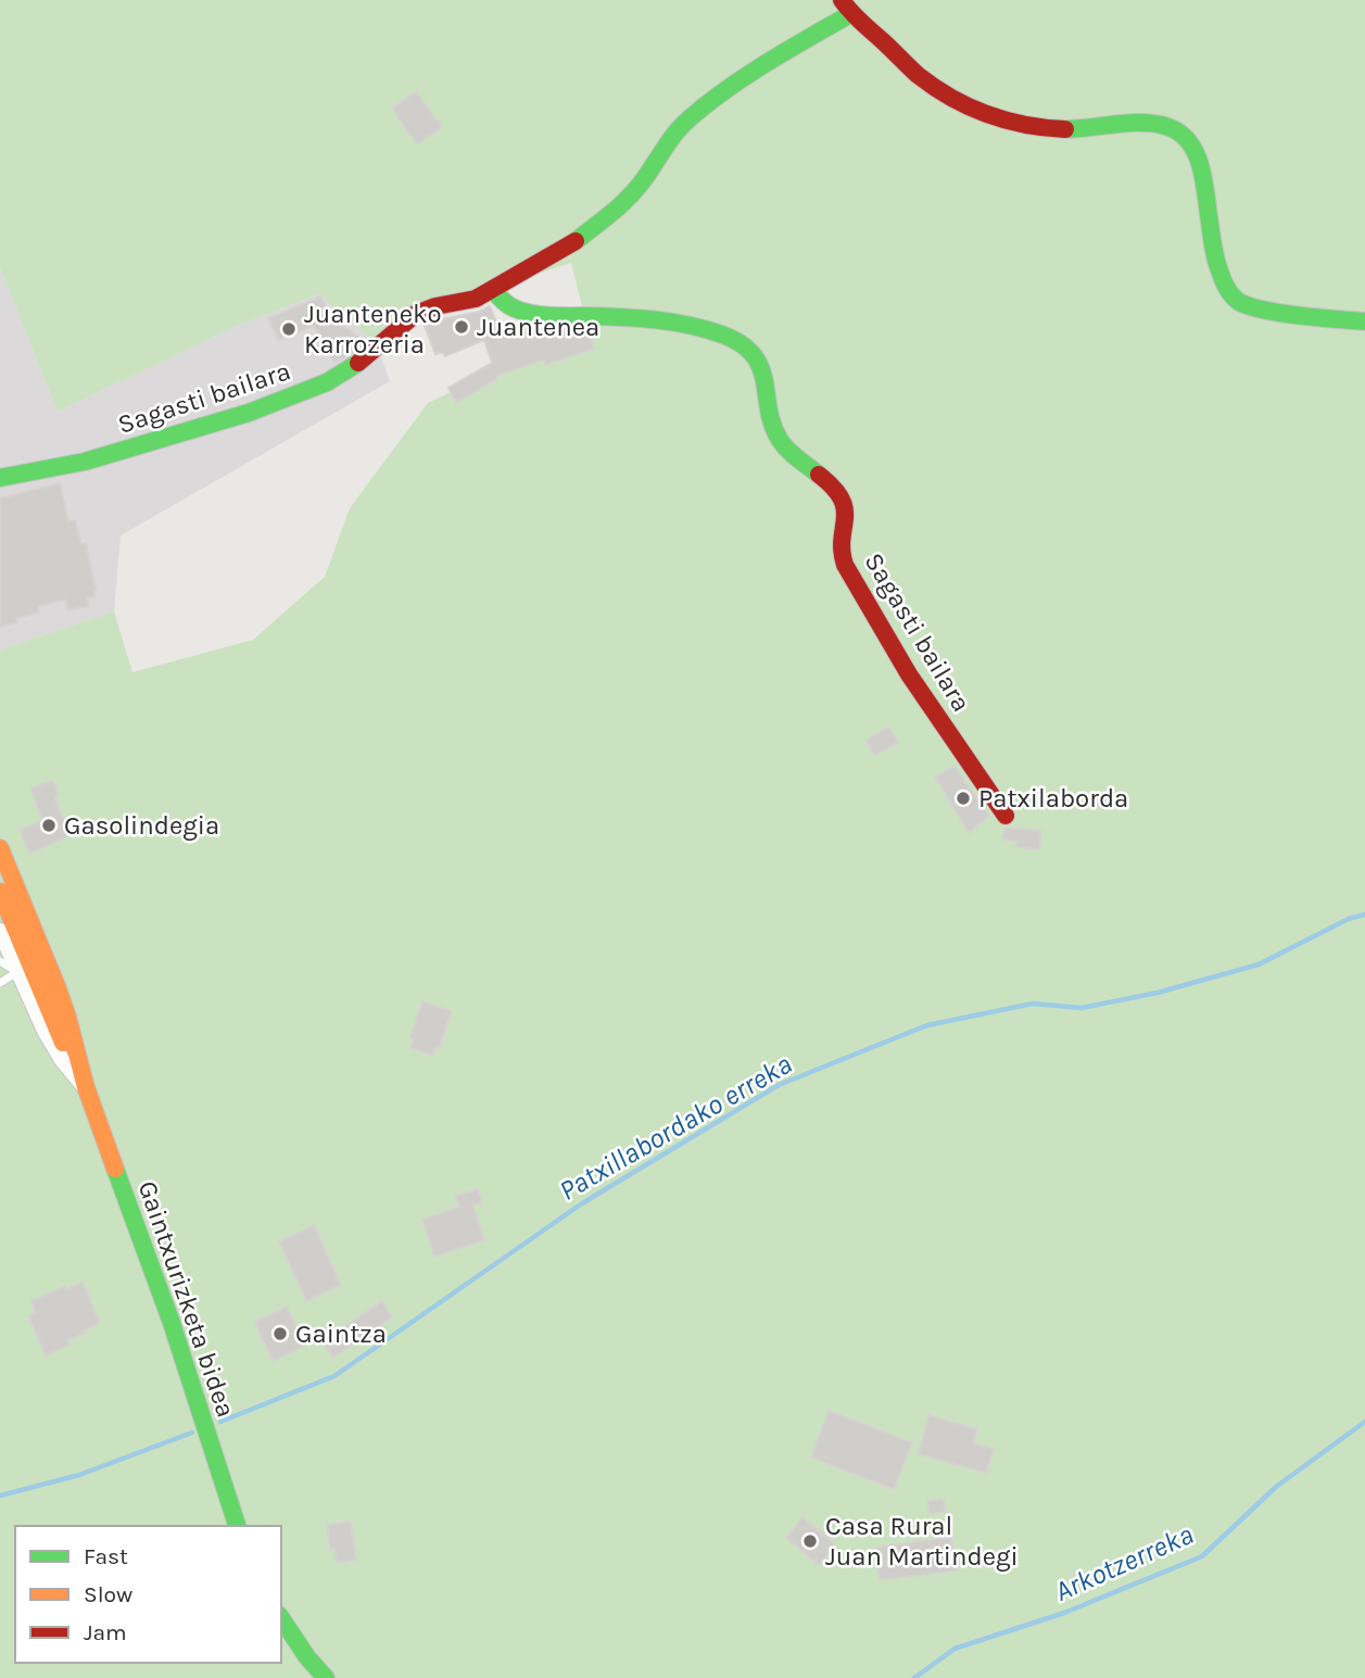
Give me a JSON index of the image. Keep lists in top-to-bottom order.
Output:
{
  "streets": {
    "street": ["Sagasti bailara", "Gaintxurizketa bidea"]
  },
  "water": ["Patxillabordako erreka", "Arkotzerreka"],
  "places": [
    "Juantenea",
    "Juanteneko Karrozeria",
    "Patxilaborda",
    "Gasolindegia",
    "Gaintza",
    "Casa Rural Juan Martindegi"
  ],
  "legend": ["Fast", "Slow", "Jam"]
}
